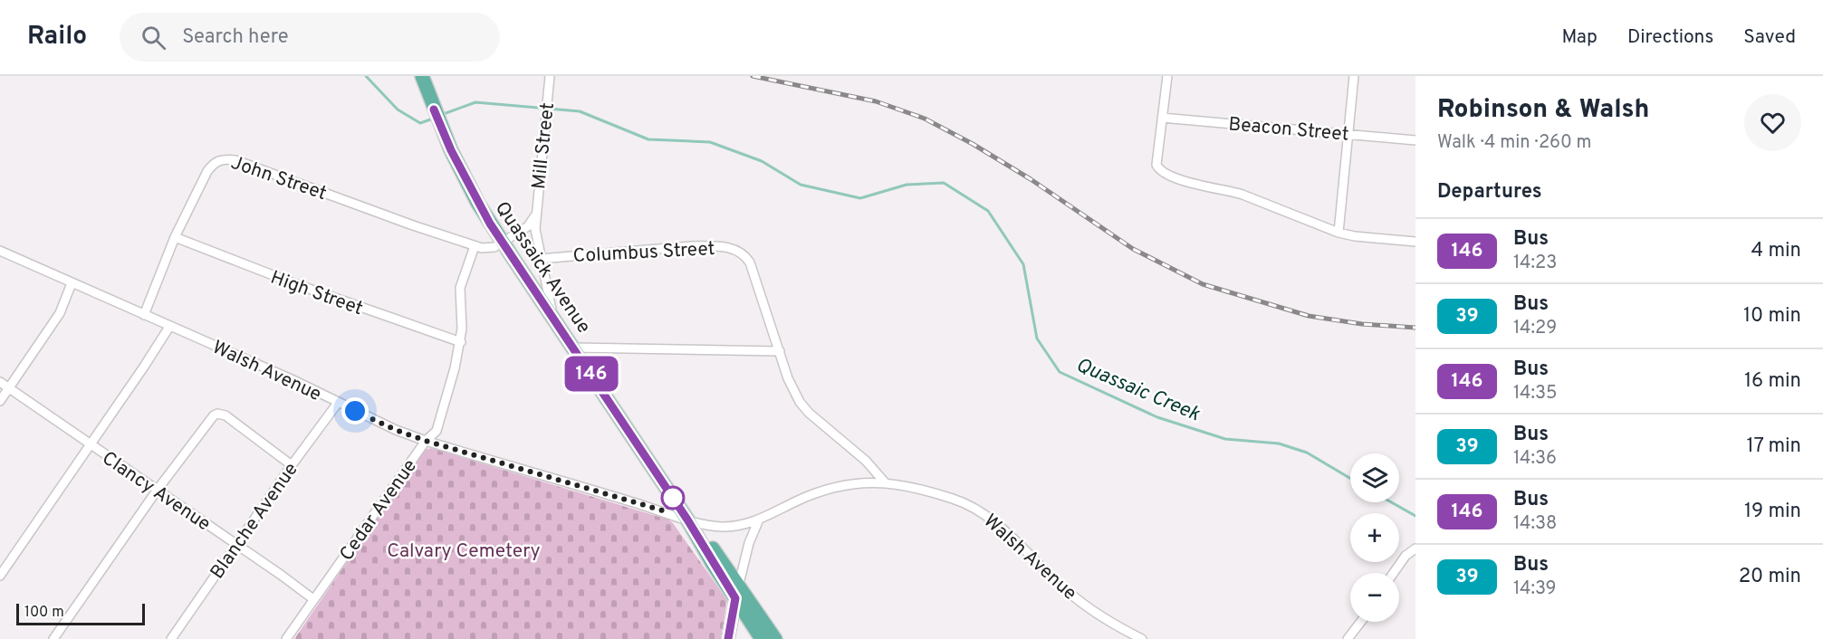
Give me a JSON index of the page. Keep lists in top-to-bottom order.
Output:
{
  "streets": {
    "highway": ["Quassaick Avenue"],
    "street": [
      "Beacon Street",
      "Mill Street",
      "John Street",
      "Columbus Street",
      "High Street",
      "Walsh Avenue",
      "Clancy Avenue",
      "Cedar Avenue",
      "Blanche Avenue"
    ]
  },
  "crossings": [
    ["John Street", "Quassaick Avenue"],
    ["John Street", "High Street"],
    ["John Street", "Walsh Avenue"],
    ["John Street", "Cedar Avenue"],
    ["Quassaick Avenue", "Walsh Avenue"],
    ["High Street", "Cedar Avenue"],
    ["Walsh Avenue", "Cedar Avenue"],
    ["Walsh Avenue", "Blanche Avenue"],
    ["Clancy Avenue", "Cedar Avenue"],
    ["Clancy Avenue", "Blanche Avenue"]
  ],
  "water": ["Quassaic Creek"],
  "parks": ["Calvary Cemetery"],
  "lines": ["bus line 146"],
  "scale_bar": "100 m",
  "page": {
    "header": "Railo",
    "search": "Search here",
    "nav": ["Map", "Directions", "Saved"],
    "on_map": "146",
    "heading": [
      ["Robinson & Walsh", "Walk · 4 min · 260 m"],
      "Departures"
    ],
    "list": [
      {
        "mark": "146",
        "name": "Bus",
        "note": "14:23",
        "value": "4 min"
      },
      {
        "mark": "39",
        "name": "Bus",
        "note": "14:29",
        "value": "10 min"
      },
      {
        "mark": "146",
        "name": "Bus",
        "note": "14:35",
        "value": "16 min"
      },
      {
        "mark": "39",
        "name": "Bus",
        "note": "14:36",
        "value": "17 min"
      },
      {
        "mark": "146",
        "name": "Bus",
        "note": "14:38",
        "value": "19 min"
      },
      {
        "mark": "39",
        "name": "Bus",
        "note": "14:39",
        "value": "20 min"
      }
    ],
    "map_buttons": ["+", "−"],
    "scale": "100 m"
  }
}
